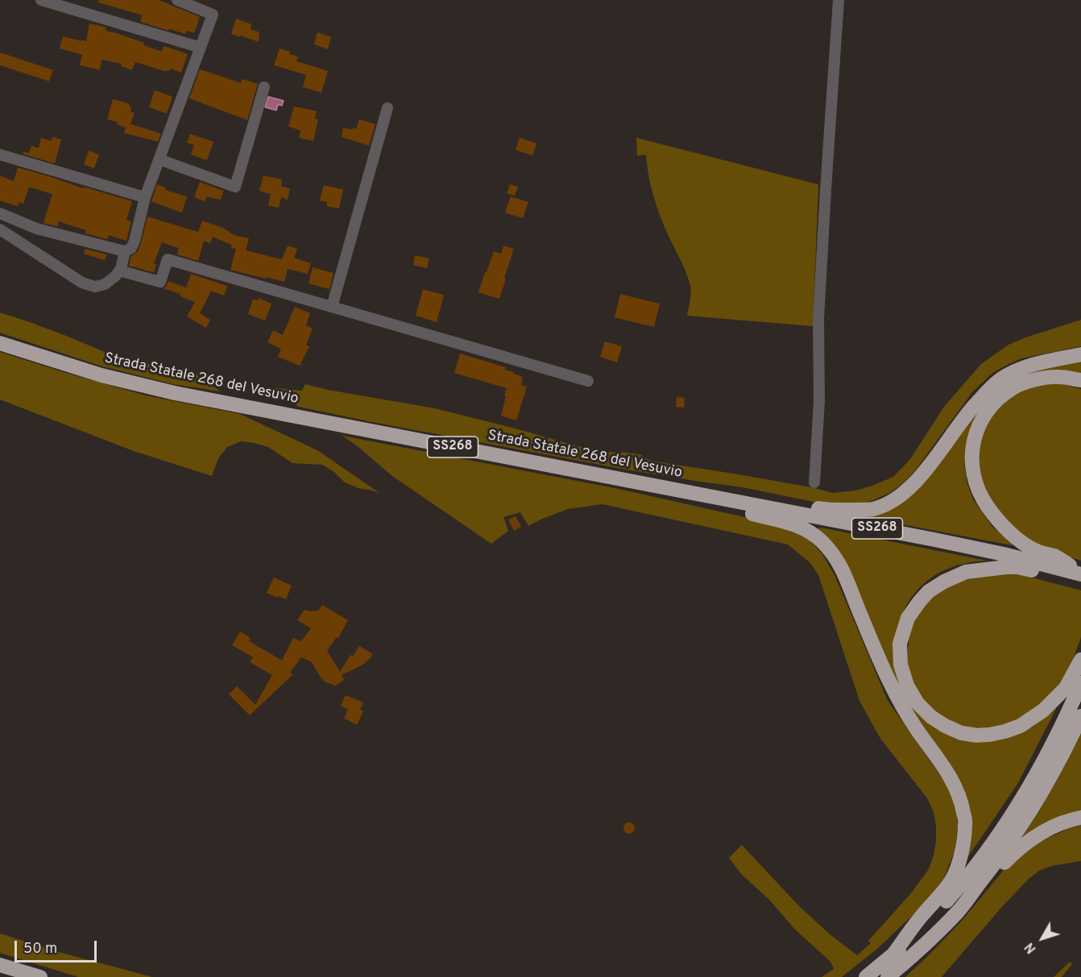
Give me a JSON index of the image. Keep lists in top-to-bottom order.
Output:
{
  "streets": {
    "highway": ["Strada Statale 268 del Vesuvio", "SS268"]
  },
  "scale_bar": "50 m",
  "north": "bottom left"
}
